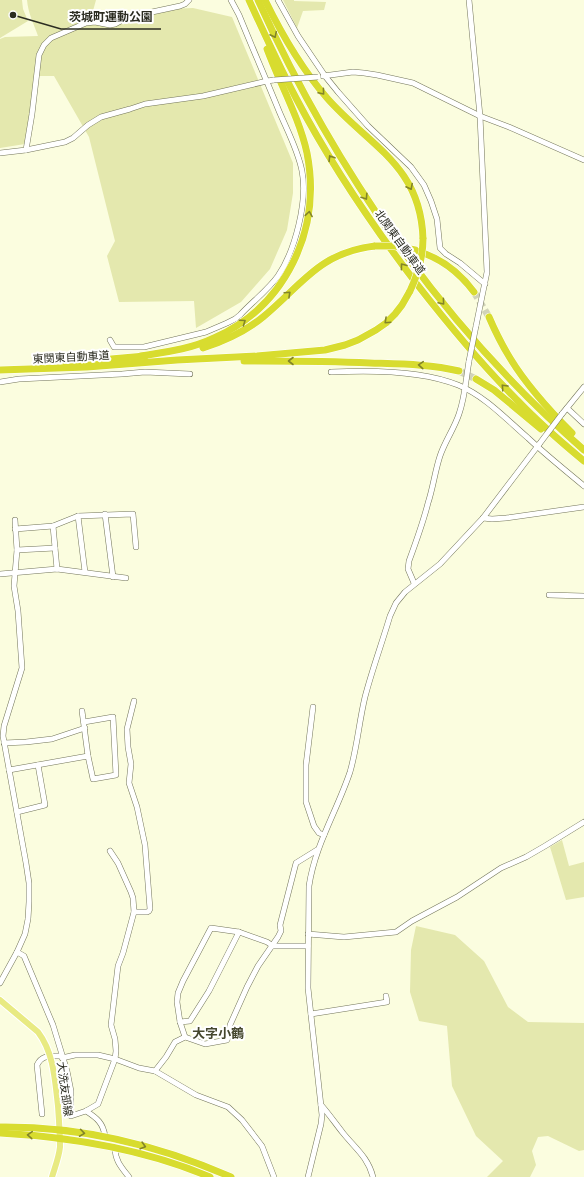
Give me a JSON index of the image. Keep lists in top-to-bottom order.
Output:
{
  "streets": {
    "highway": ["北関東自動車道", "東関東自動車道"],
    "main road": ["大洗友部線"]
  },
  "districts": ["大字小鶴"],
  "places": ["茨城町運動公園"]
}
